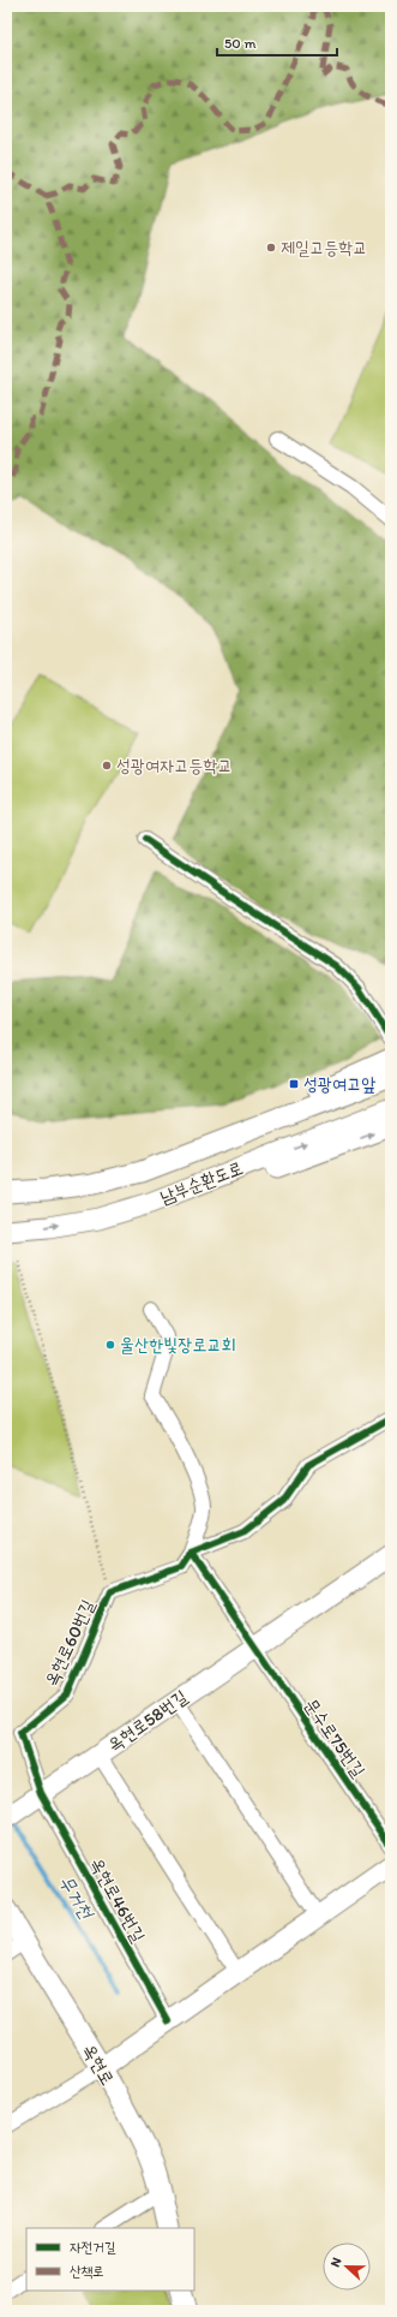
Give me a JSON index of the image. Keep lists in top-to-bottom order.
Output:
{
  "streets": {
    "main road": ["남부순환도로", "옥현로58번길", "옥현로"],
    "street": ["옥현로60번길", "문수로75번길", "옥현로46번길"]
  },
  "crossings": [
    ["옥현로60번길", "옥현로58번길"],
    ["옥현로60번길", "옥현로46번길"],
    ["옥현로58번길", "문수로75번길"],
    ["옥현로58번길", "옥현로46번길"]
  ],
  "water": ["무거천"],
  "places": {
    "other": ["제일고등학교", "성광여자고등학교", "울산한빛장로교회"],
    "transit": ["성광여고앞"]
  },
  "legend": ["자전거길", "산책로"],
  "scale_bar": "50 m",
  "north": "left"
}
